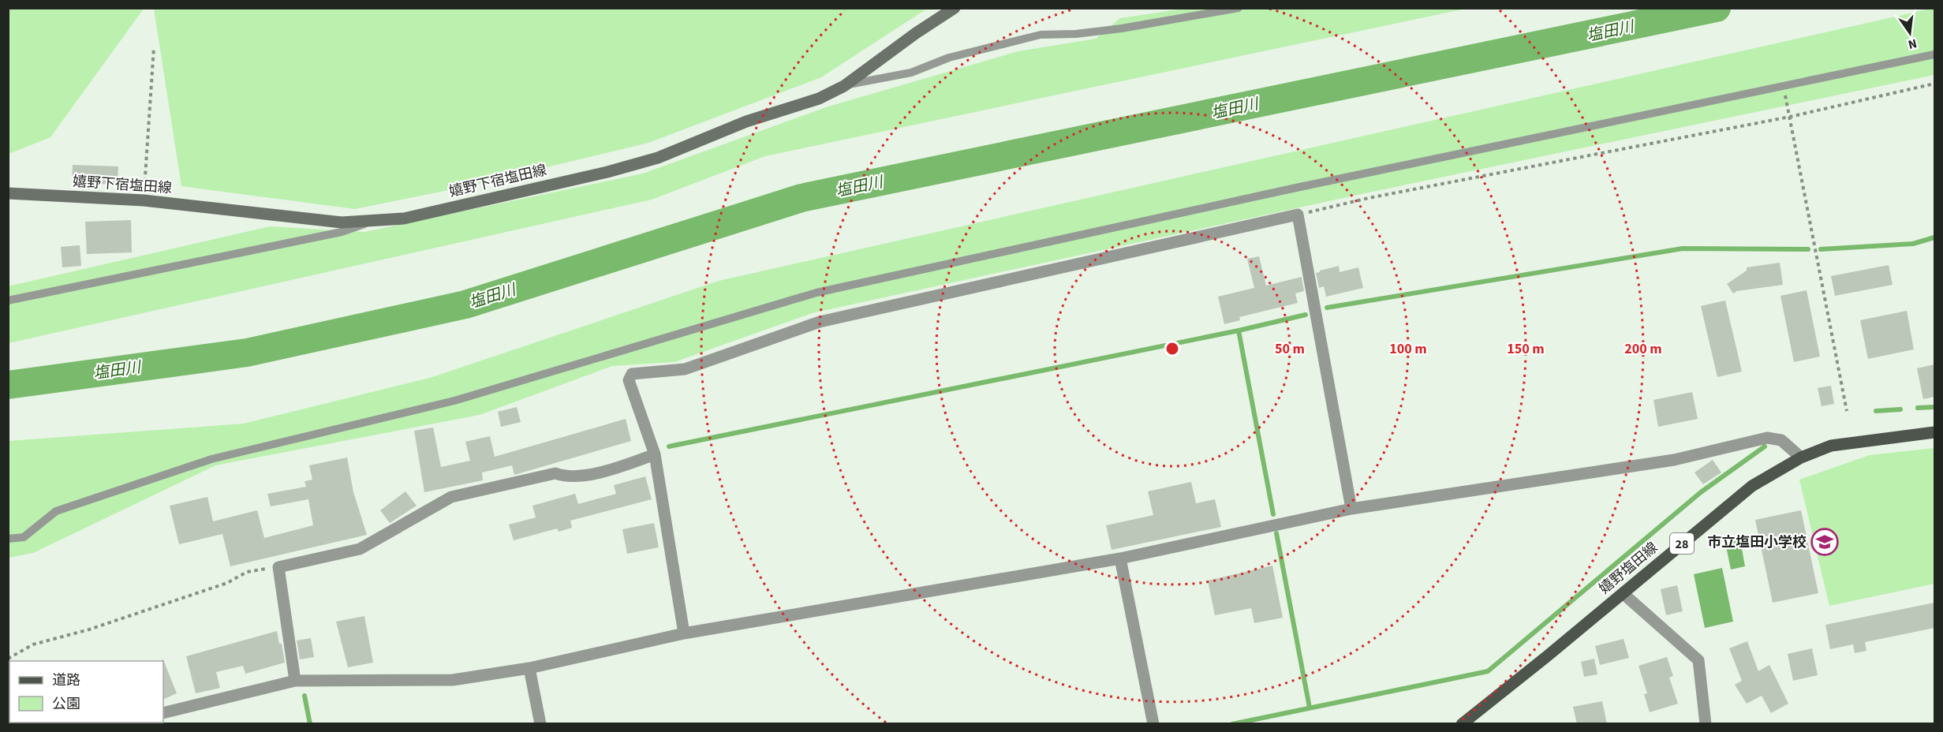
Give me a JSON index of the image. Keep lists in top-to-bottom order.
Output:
{
  "streets": {
    "main road": ["嬉野下宿塩田線", "28", "嬉野塩田線"]
  },
  "water": ["塩田川"],
  "places": {
    "school or university": ["市立塩田小学校"]
  },
  "legend": ["道路", "公園"],
  "north": "bottom",
  "rings": [
    "50 m",
    "100 m",
    "150 m",
    "200 m"
  ]
}
